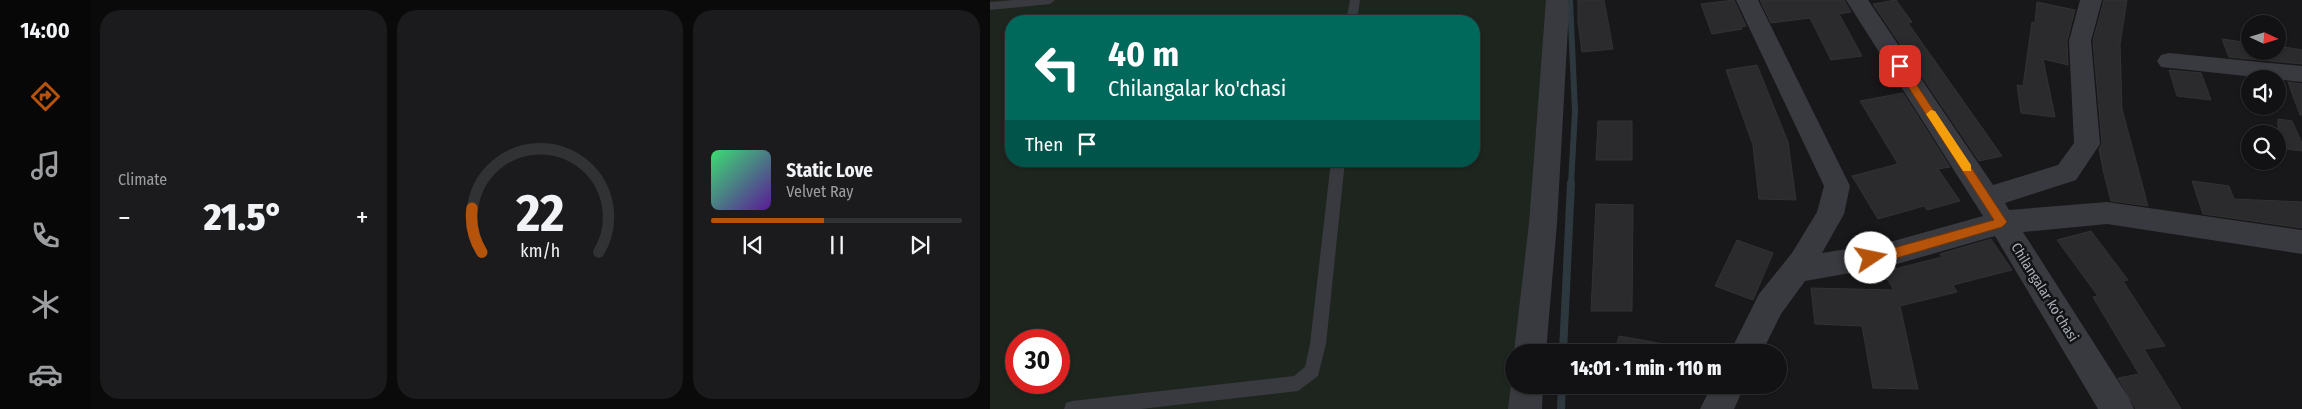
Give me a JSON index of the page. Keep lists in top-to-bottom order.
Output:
{
  "streets": {
    "street": ["Chilangalar ko'chasi"]
  },
  "north": "right",
  "page": {
    "tabs": "14:00",
    "tile": "Climate",
    "turn": ["40 m", "Chilangalar ko'chasi"],
    "then": "Then",
    "song": ["Static Love", "Velvet Ray"],
    "heat": ["−", "21.5°", "+"],
    "limit": "30",
    "trip": "14:01 · 1 min · 110 m",
    "gauge": ["22", "km/h"]
  }
}
